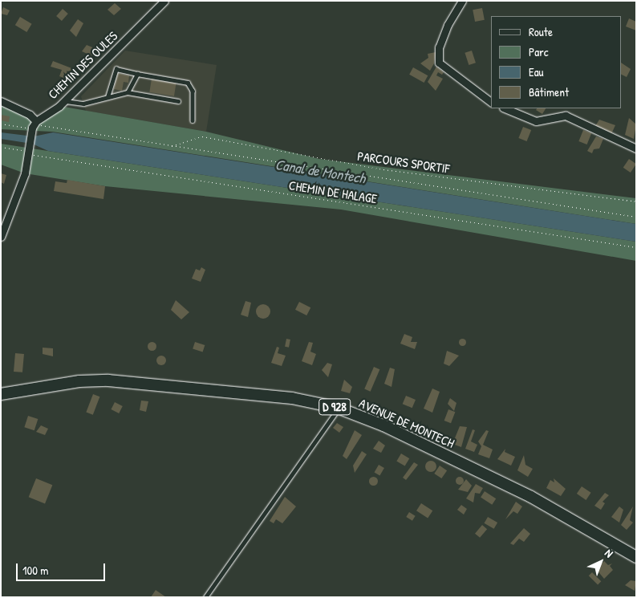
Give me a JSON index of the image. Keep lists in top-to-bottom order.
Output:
{
  "streets": {
    "main road": ["D 928", "AVENUE DE MONTECH"],
    "street": ["CHEMIN DES OULES"],
    "path": ["PARCOURS SPORTIF", "CHEMIN DE HALAGE"]
  },
  "crossings": [
    ["CHEMIN DES OULES", "CHEMIN DE HALAGE"],
    ["PARCOURS SPORTIF", "CHEMIN DE HALAGE"]
  ],
  "water": ["Canal de Montech"],
  "legend": [
    "Route",
    "Parc",
    "Eau",
    "Bâtiment"
  ],
  "scale_bar": "100 m",
  "north": "top right"
}
